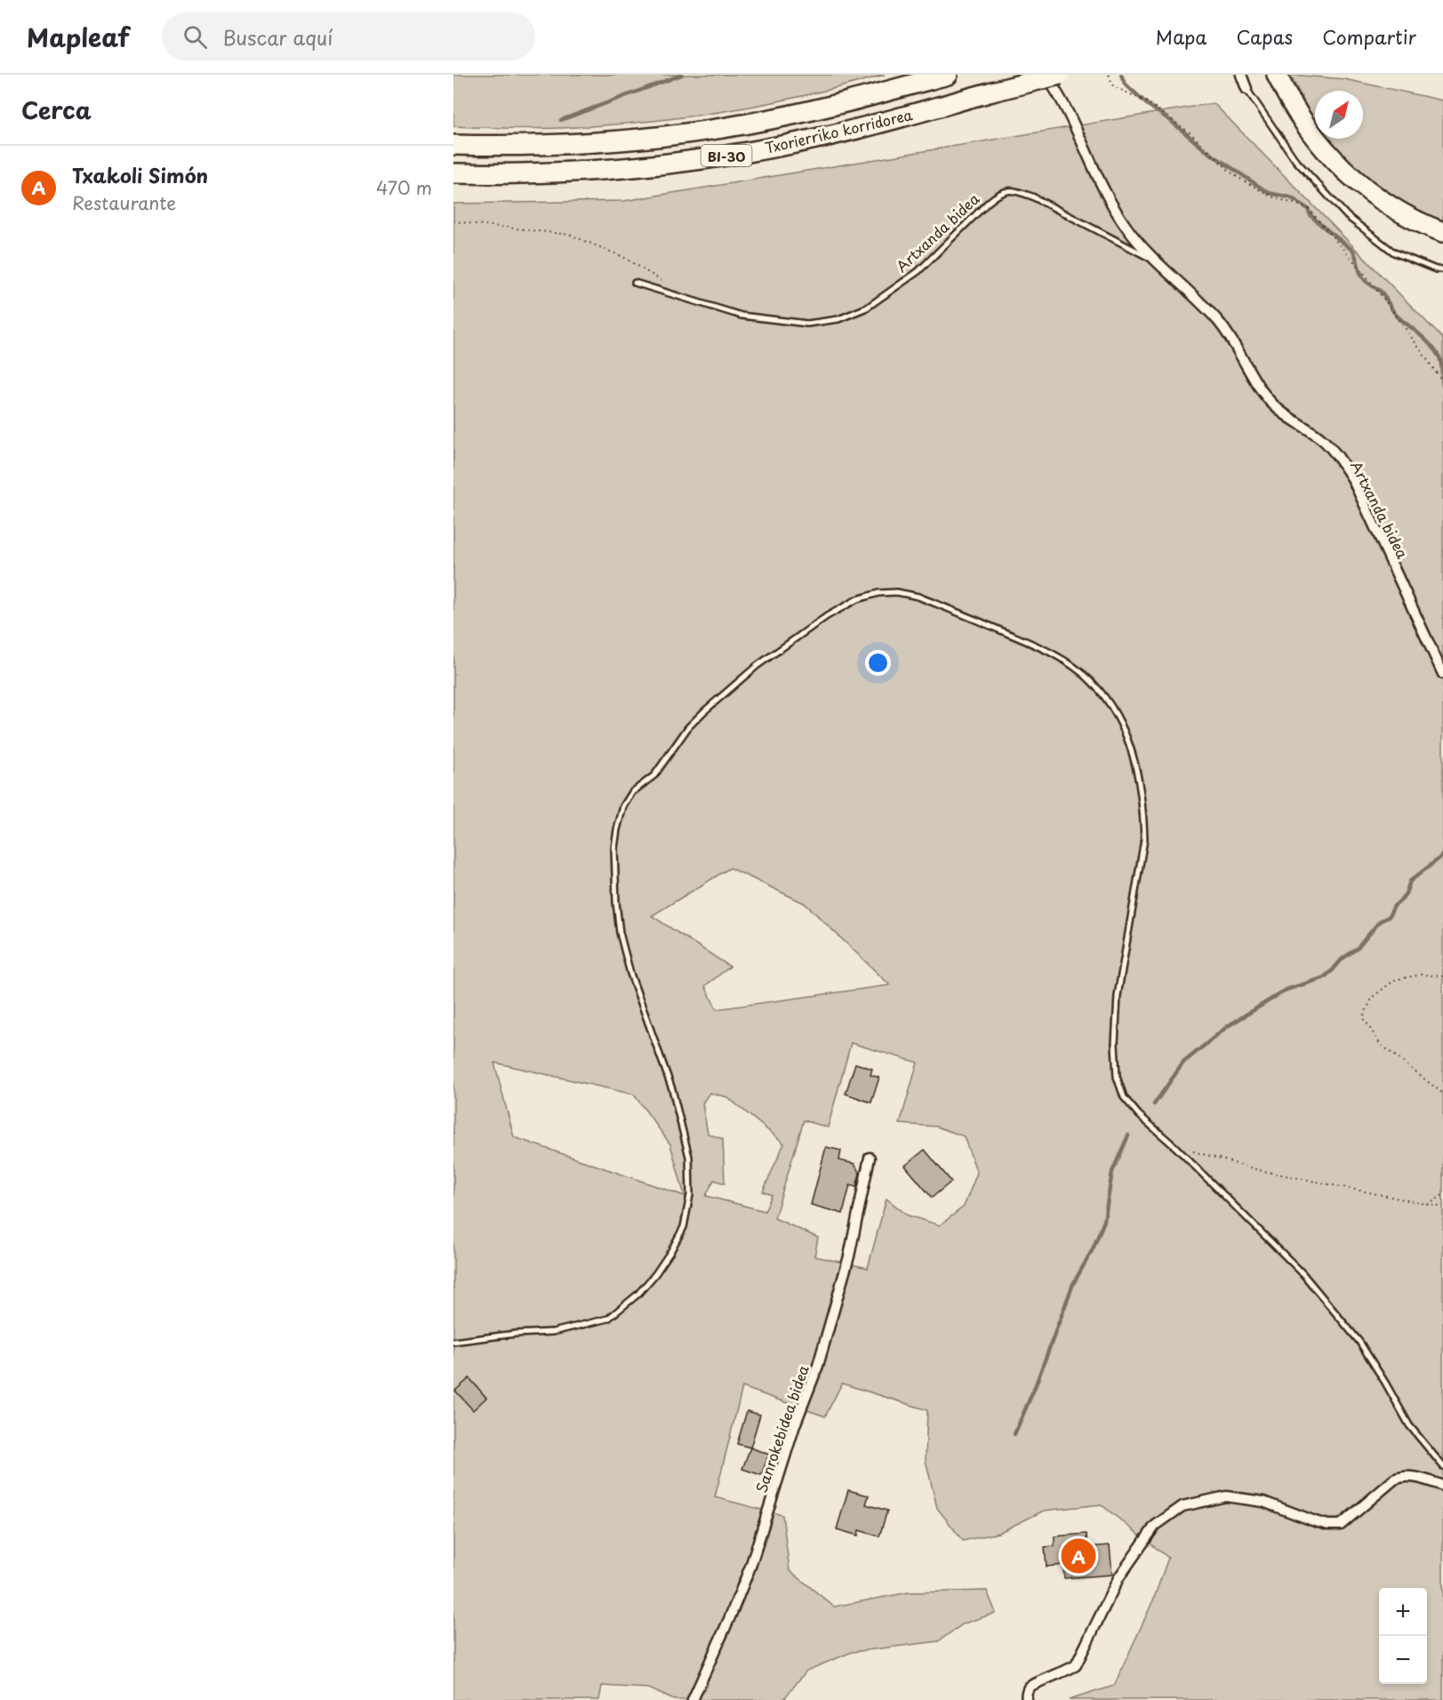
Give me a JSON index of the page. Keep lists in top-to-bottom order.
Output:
{
  "streets": {
    "highway": ["Txorierriko korridorea", "BI-30"],
    "street": ["Artxanda bidea", "Sanrokebidea bidea"]
  },
  "north": "top right",
  "page": {
    "header": "Mapleaf",
    "search": "Buscar aquí",
    "nav": ["Mapa", "Capas", "Compartir"],
    "heading": "Cerca",
    "list": [
      {
        "mark": "A",
        "name": "Txakoli Simón",
        "note": "Restaurante",
        "value": "470 m"
      }
    ],
    "pins": "A",
    "map_buttons": ["+", "−"]
  }
}
